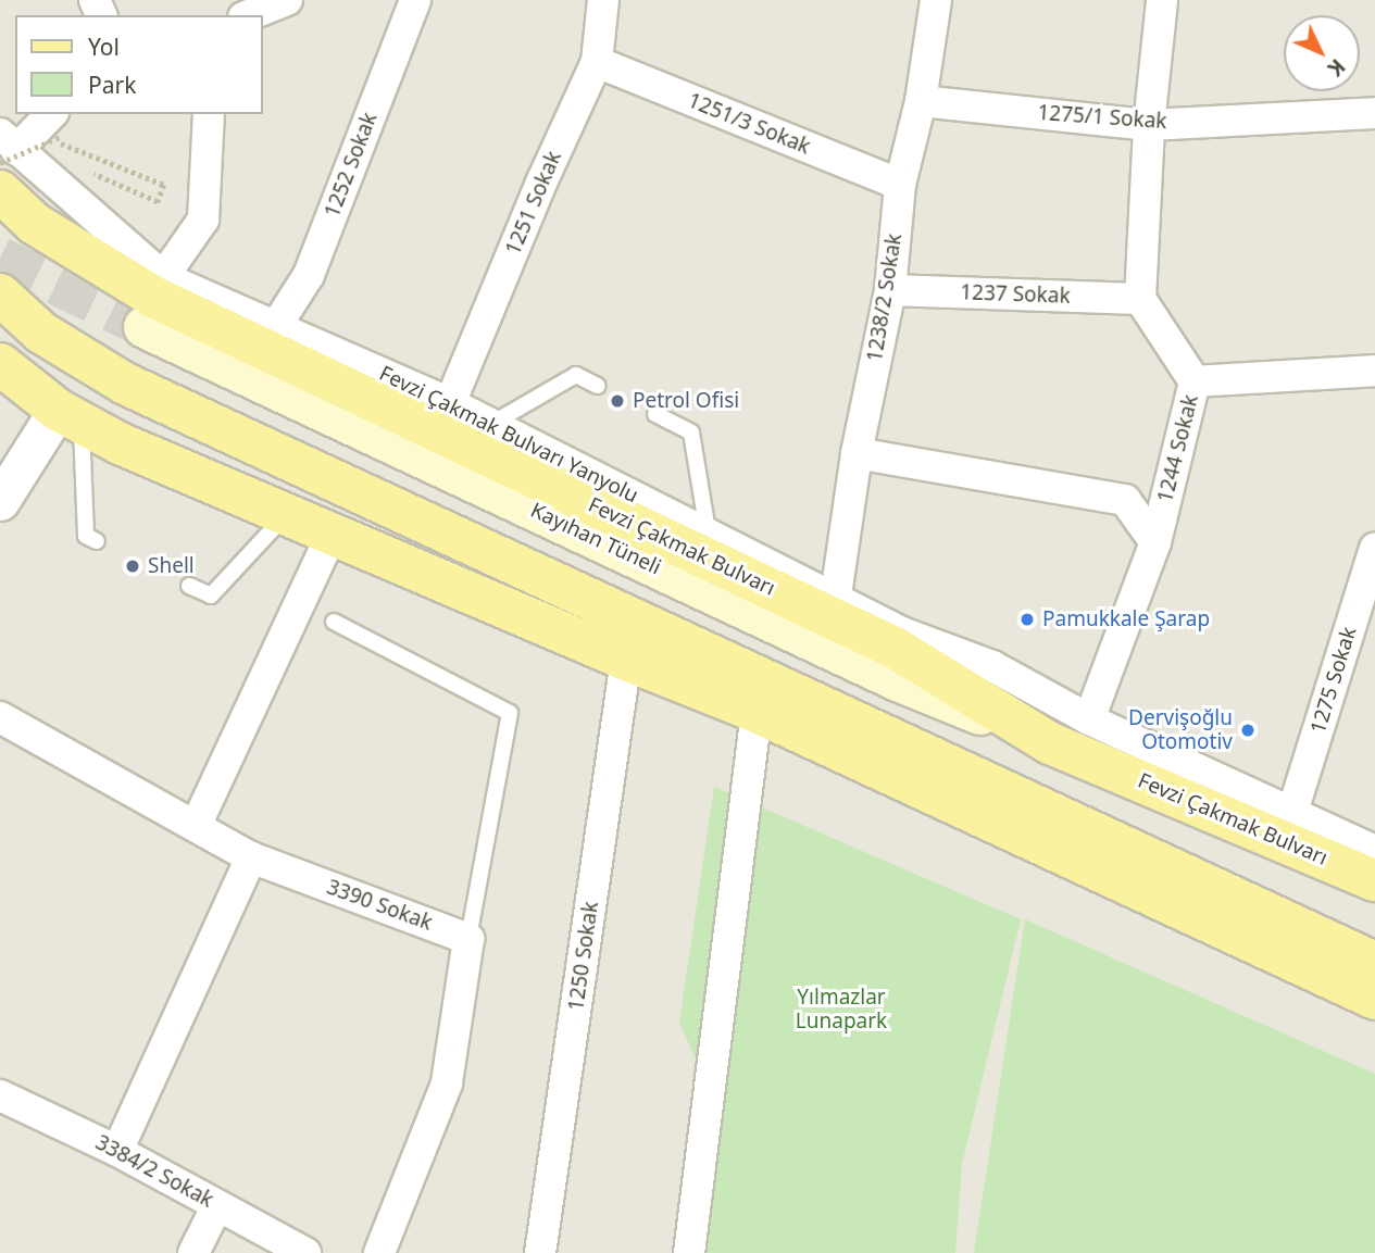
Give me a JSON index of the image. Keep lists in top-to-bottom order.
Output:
{
  "streets": {
    "main road": ["Kayıhan Tüneli", "Fevzi Çakmak Bulvarı"],
    "street": [
      "1275/1 Sokak",
      "1251/3 Sokak",
      "1252 Sokak",
      "1251 Sokak",
      "1237 Sokak",
      "1238/2 Sokak",
      "Fevzi Çakmak Bulvarı Yanyolu",
      "1244 Sokak",
      "1275 Sokak",
      "3390 Sokak",
      "1250 Sokak",
      "3384/2 Sokak"
    ]
  },
  "crossings": [
    ["1275/1 Sokak", "1238/2 Sokak"],
    ["1251/3 Sokak", "1251 Sokak"],
    ["1251/3 Sokak", "1238/2 Sokak"],
    ["1252 Sokak", "Fevzi Çakmak Bulvarı Yanyolu"],
    ["1251 Sokak", "Fevzi Çakmak Bulvarı Yanyolu"],
    ["1237 Sokak", "1238/2 Sokak"],
    ["1237 Sokak", "1244 Sokak"],
    ["1238/2 Sokak", "Fevzi Çakmak Bulvarı Yanyolu"],
    ["Fevzi Çakmak Bulvarı Yanyolu", "1244 Sokak"],
    ["Fevzi Çakmak Bulvarı Yanyolu", "1275 Sokak"],
    ["Kayıhan Tüneli", "Fevzi Çakmak Bulvarı"]
  ],
  "parks": ["Yılmazlar Lunapark"],
  "places": [
    "Petrol Ofisi",
    "Shell",
    "Pamukkale Şarap",
    "Dervişoğlu Otomotiv"
  ],
  "legend": ["Yol", "Park"],
  "north": "bottom right"
}
